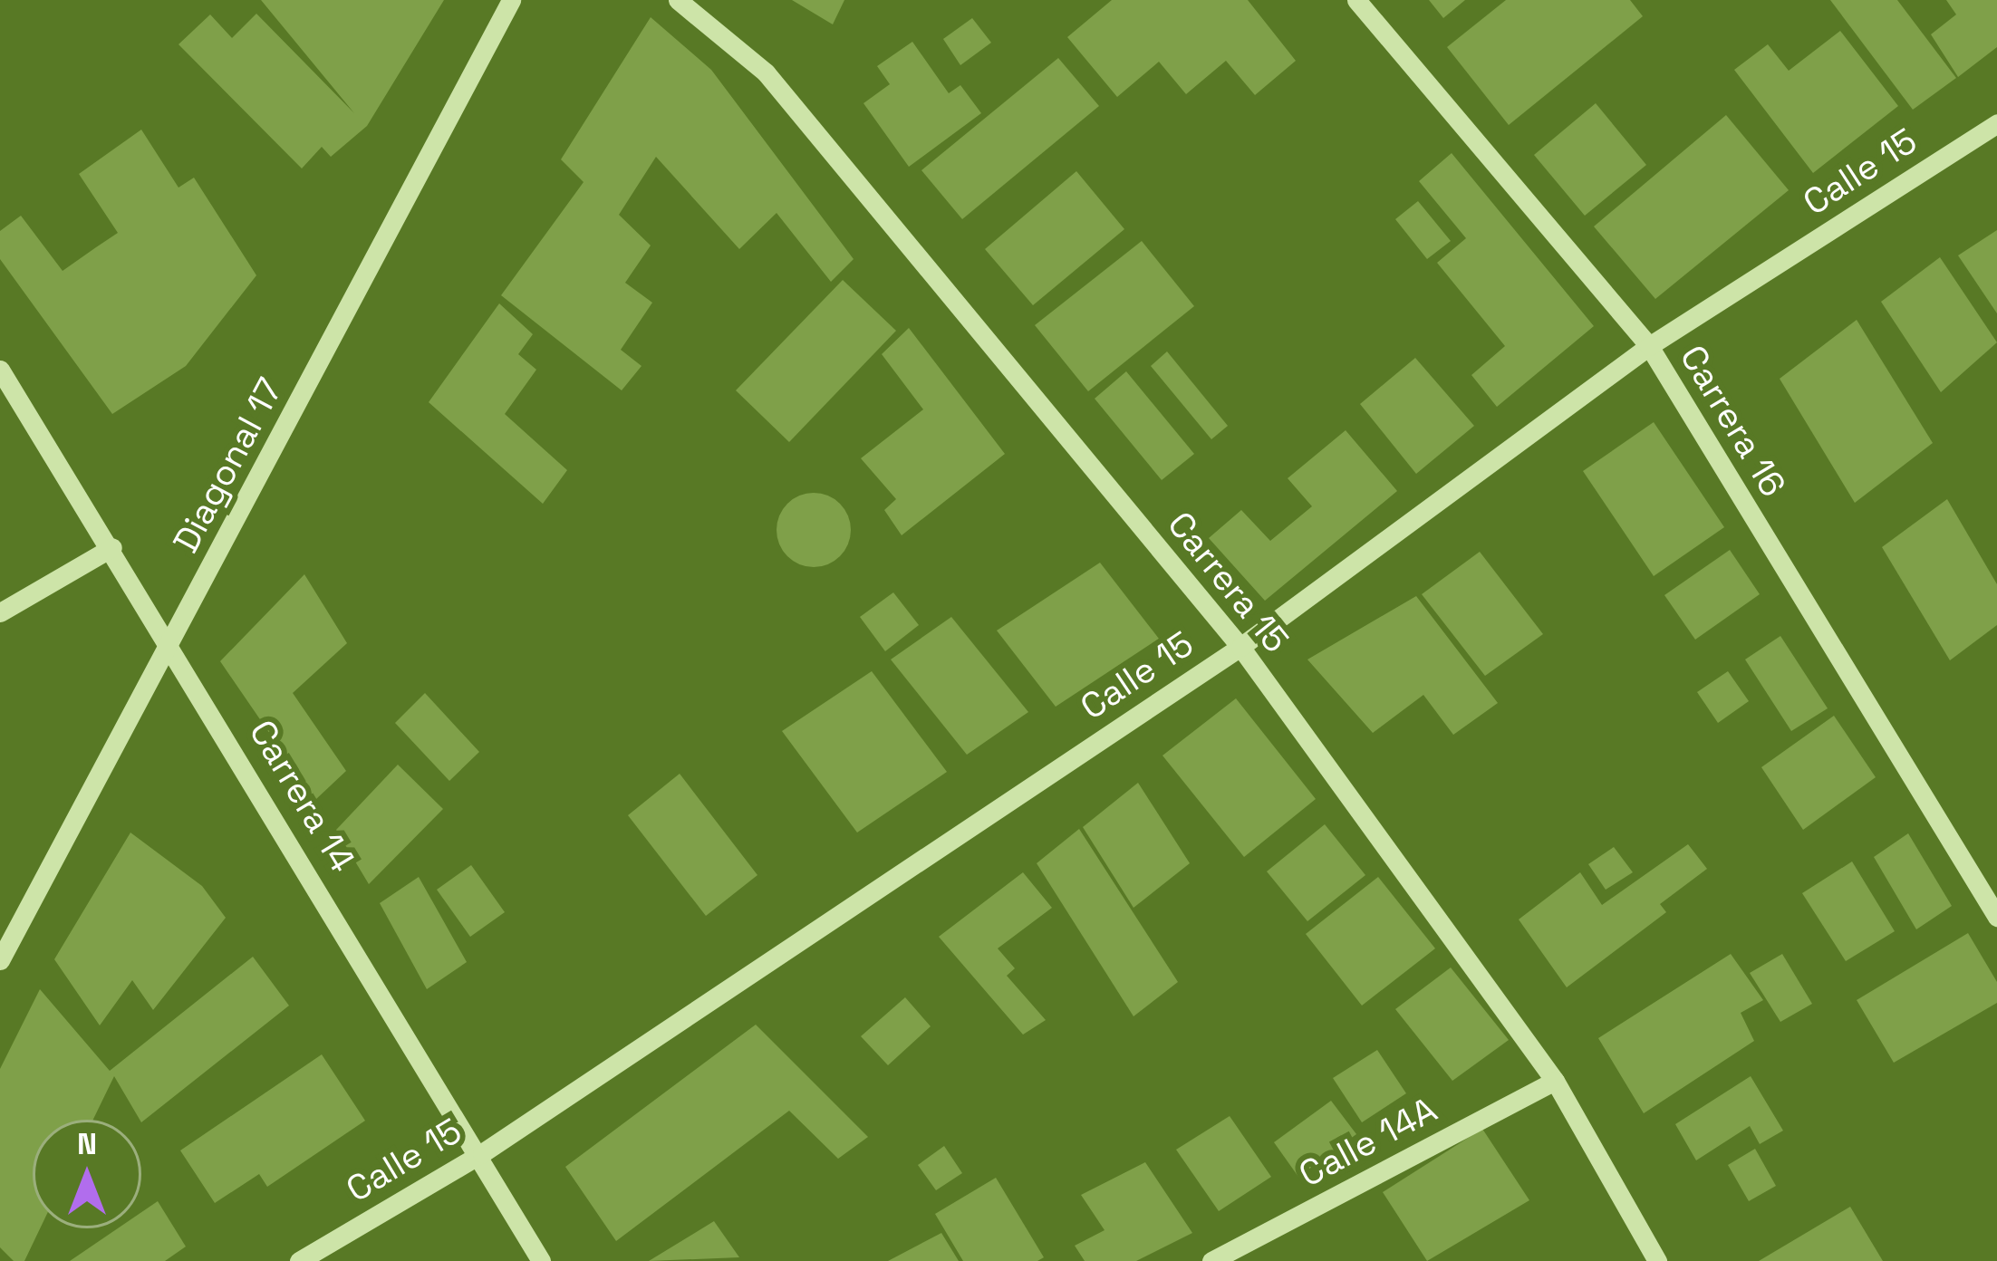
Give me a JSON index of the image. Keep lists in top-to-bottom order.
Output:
{
  "streets": {
    "street": [
      "Calle 15",
      "Carrera 16",
      "Diagonal 17",
      "Carrera 15",
      "Carrera 14",
      "Calle 14A"
    ]
  },
  "crossings": [
    ["Calle 15", "Carrera 16"],
    ["Calle 15", "Carrera 15"],
    ["Calle 15", "Carrera 14"],
    ["Diagonal 17", "Carrera 14"],
    ["Carrera 15", "Calle 14A"]
  ],
  "north": "top"
}
